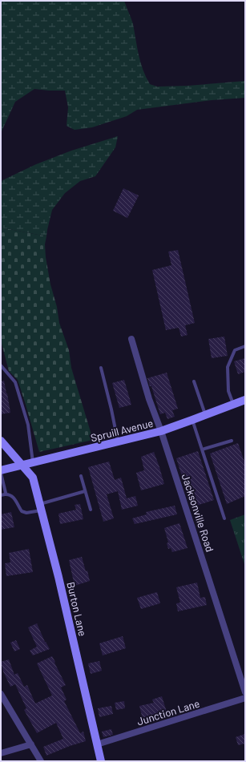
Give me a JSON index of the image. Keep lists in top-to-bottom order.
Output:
{
  "streets": {
    "street": [
      "Spruill Avenue",
      "Jacksonville Road",
      "Burton Lane",
      "Junction Lane"
    ]
  },
  "crossings": [
    ["Spruill Avenue", "Jacksonville Road"],
    ["Spruill Avenue", "Burton Lane"],
    ["Burton Lane", "Junction Lane"]
  ]
}
